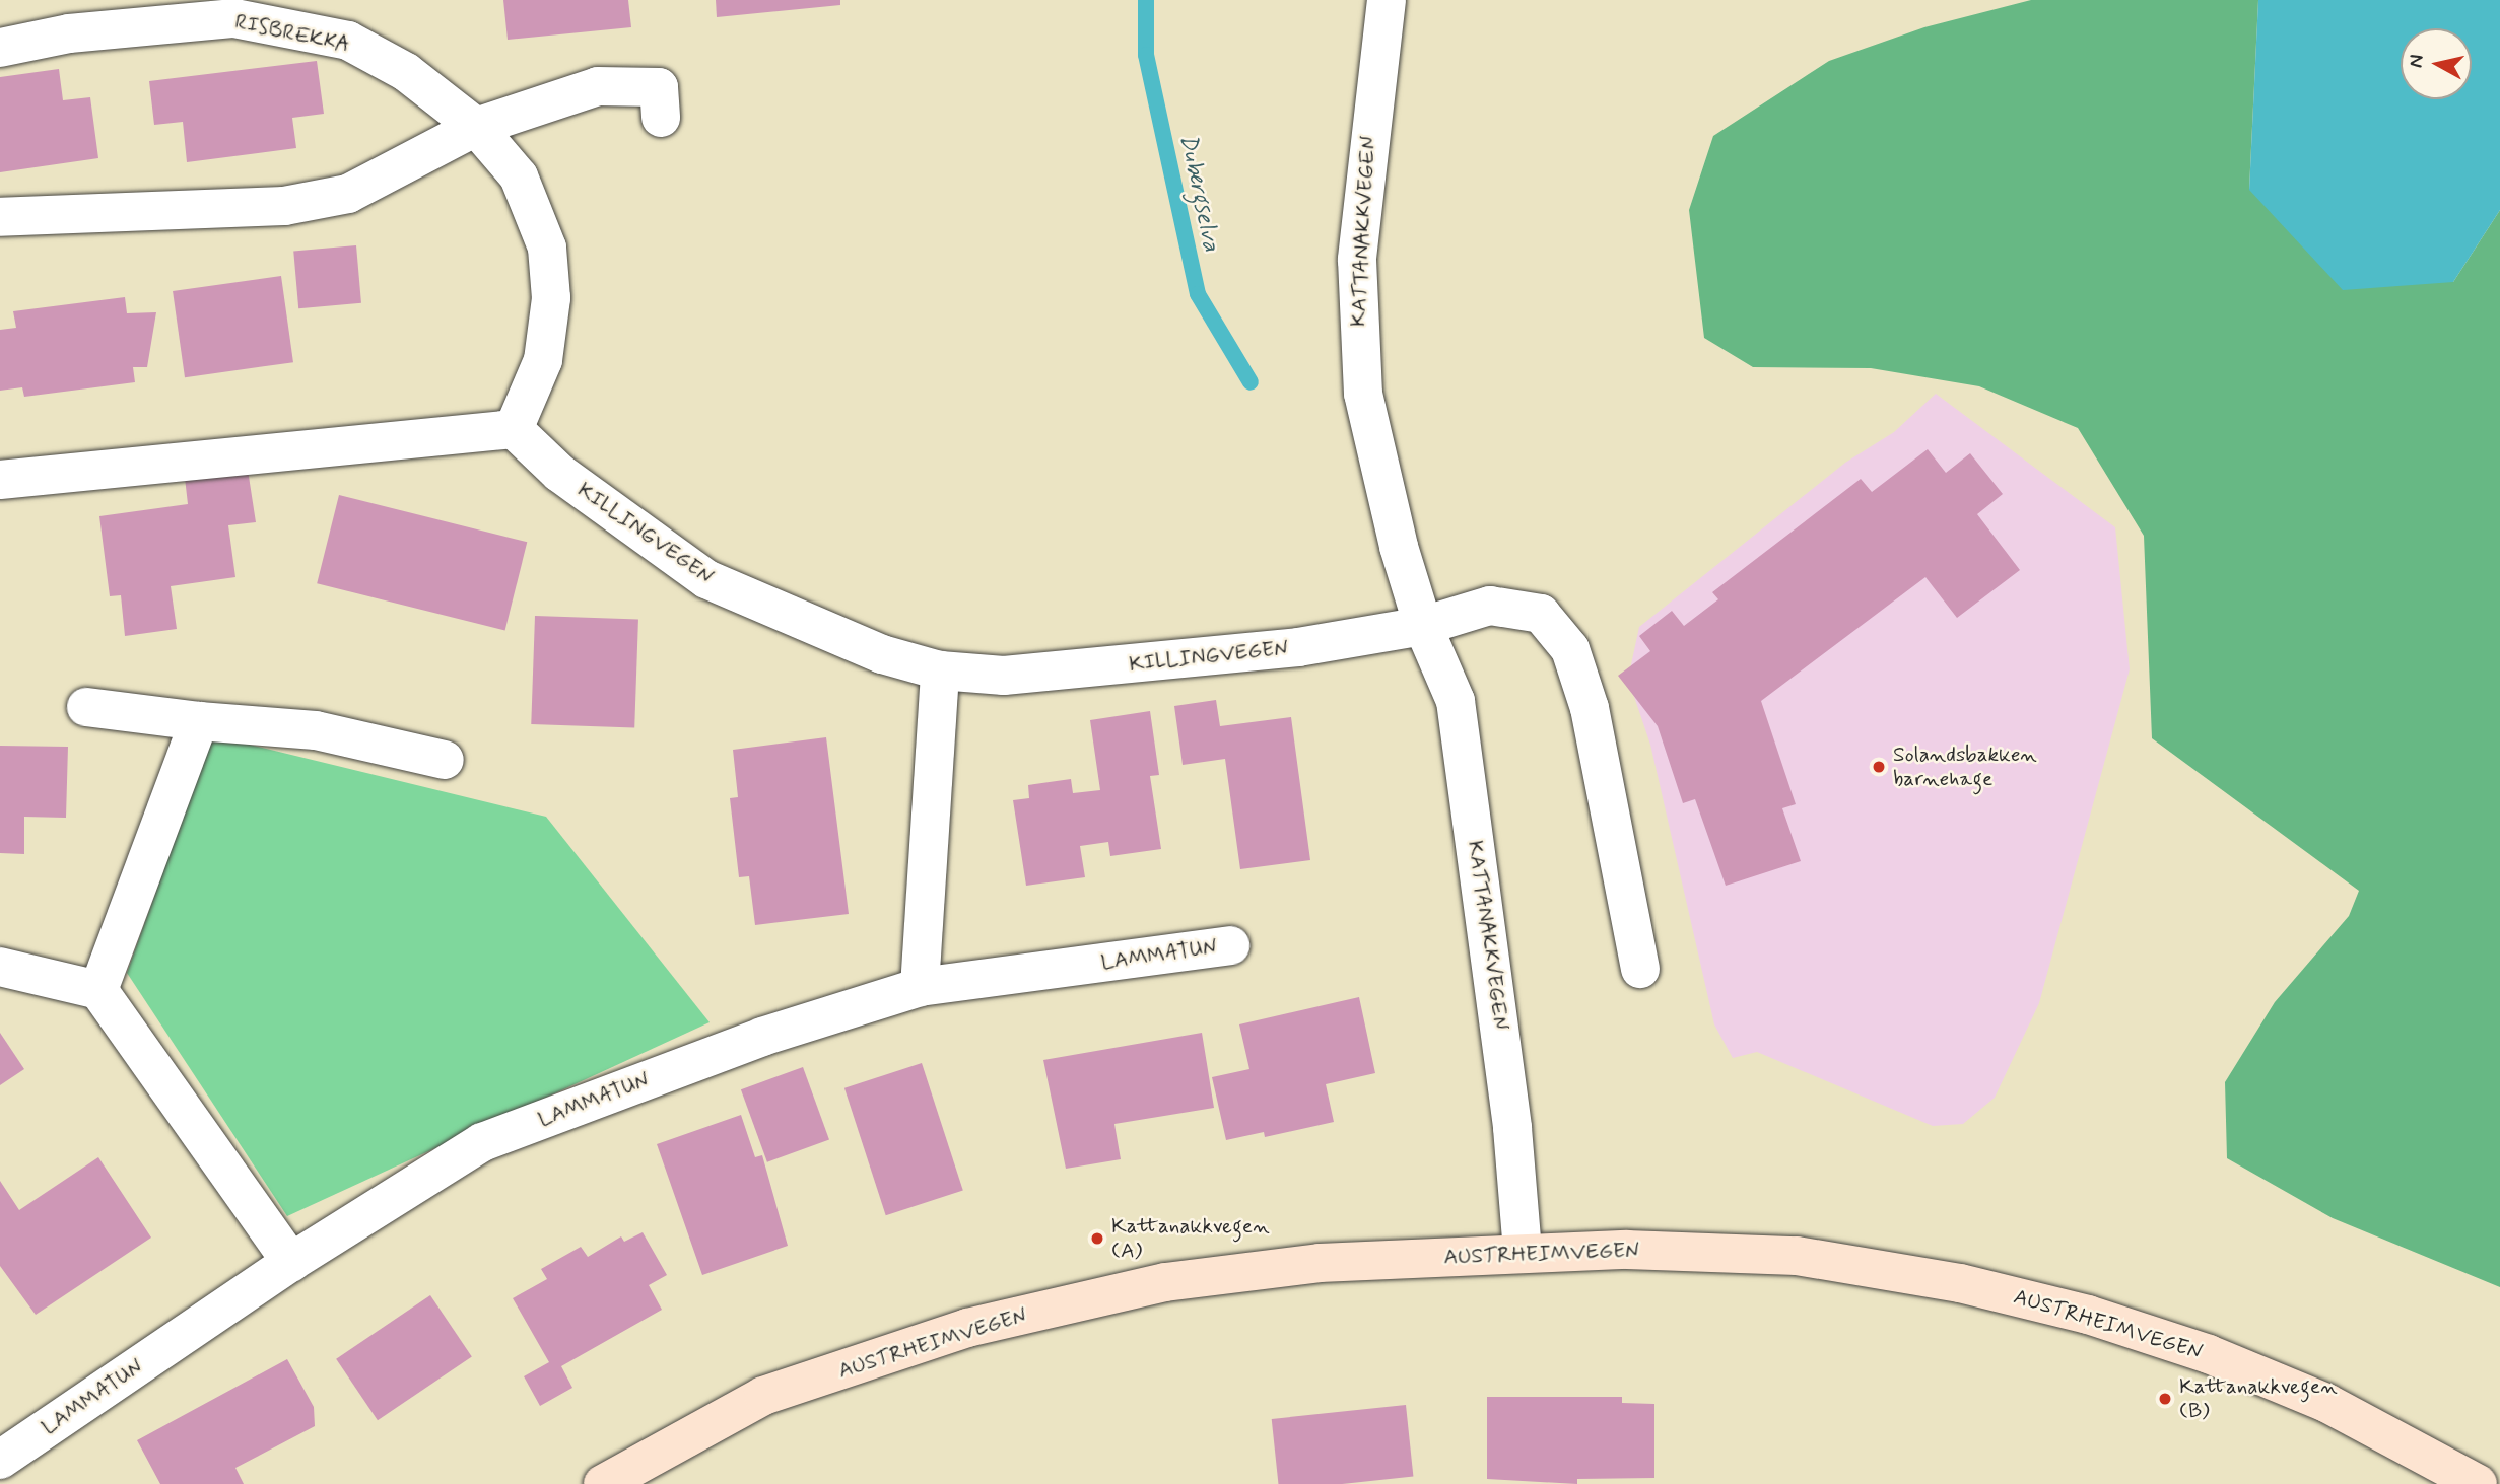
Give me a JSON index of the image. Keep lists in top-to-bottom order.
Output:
{
  "streets": {
    "main road": ["AUSTRHEIMVEGEN"],
    "street": [
      "RISBREKKA",
      "KATTANAKKVEGEN",
      "KILLINGVEGEN",
      "LAMMATUN"
    ]
  },
  "crossings": [
    ["RISBREKKA", "KILLINGVEGEN"],
    ["KATTANAKKVEGEN", "KILLINGVEGEN"],
    ["KATTANAKKVEGEN", "AUSTRHEIMVEGEN"]
  ],
  "water": ["Dubergselva"],
  "places": ["Solandsbakken barnehage", "Kattanakkvegen (A)", "Kattanakkvegen (B)"],
  "north": "left"
}
